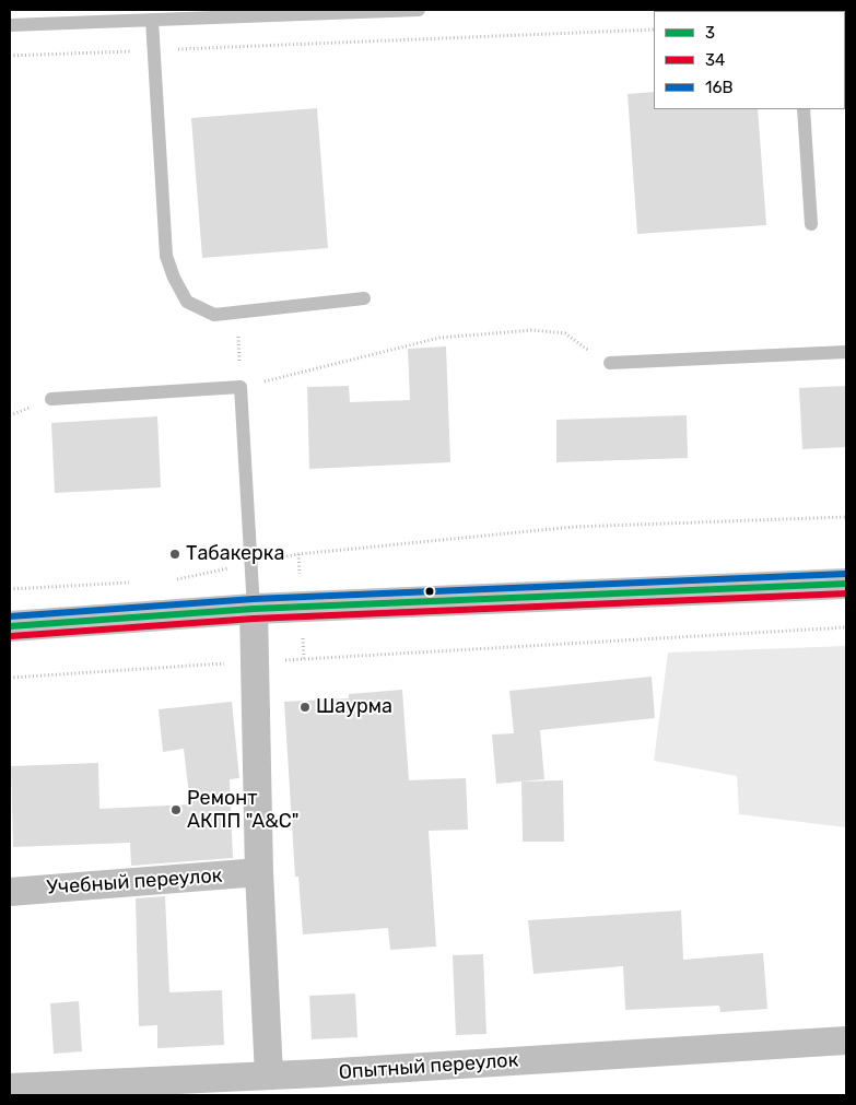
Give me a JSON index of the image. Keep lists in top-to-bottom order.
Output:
{
  "streets": {
    "street": ["Учебный переулок", "Опытный переулок"]
  },
  "places": ["Табакерка", "Шаурма", "Ремонт АКПП \"A&C\""],
  "lines": ["transit line 16В", "transit line 3", "transit line 34"],
  "legend": ["3", "34", "16В"]
}
